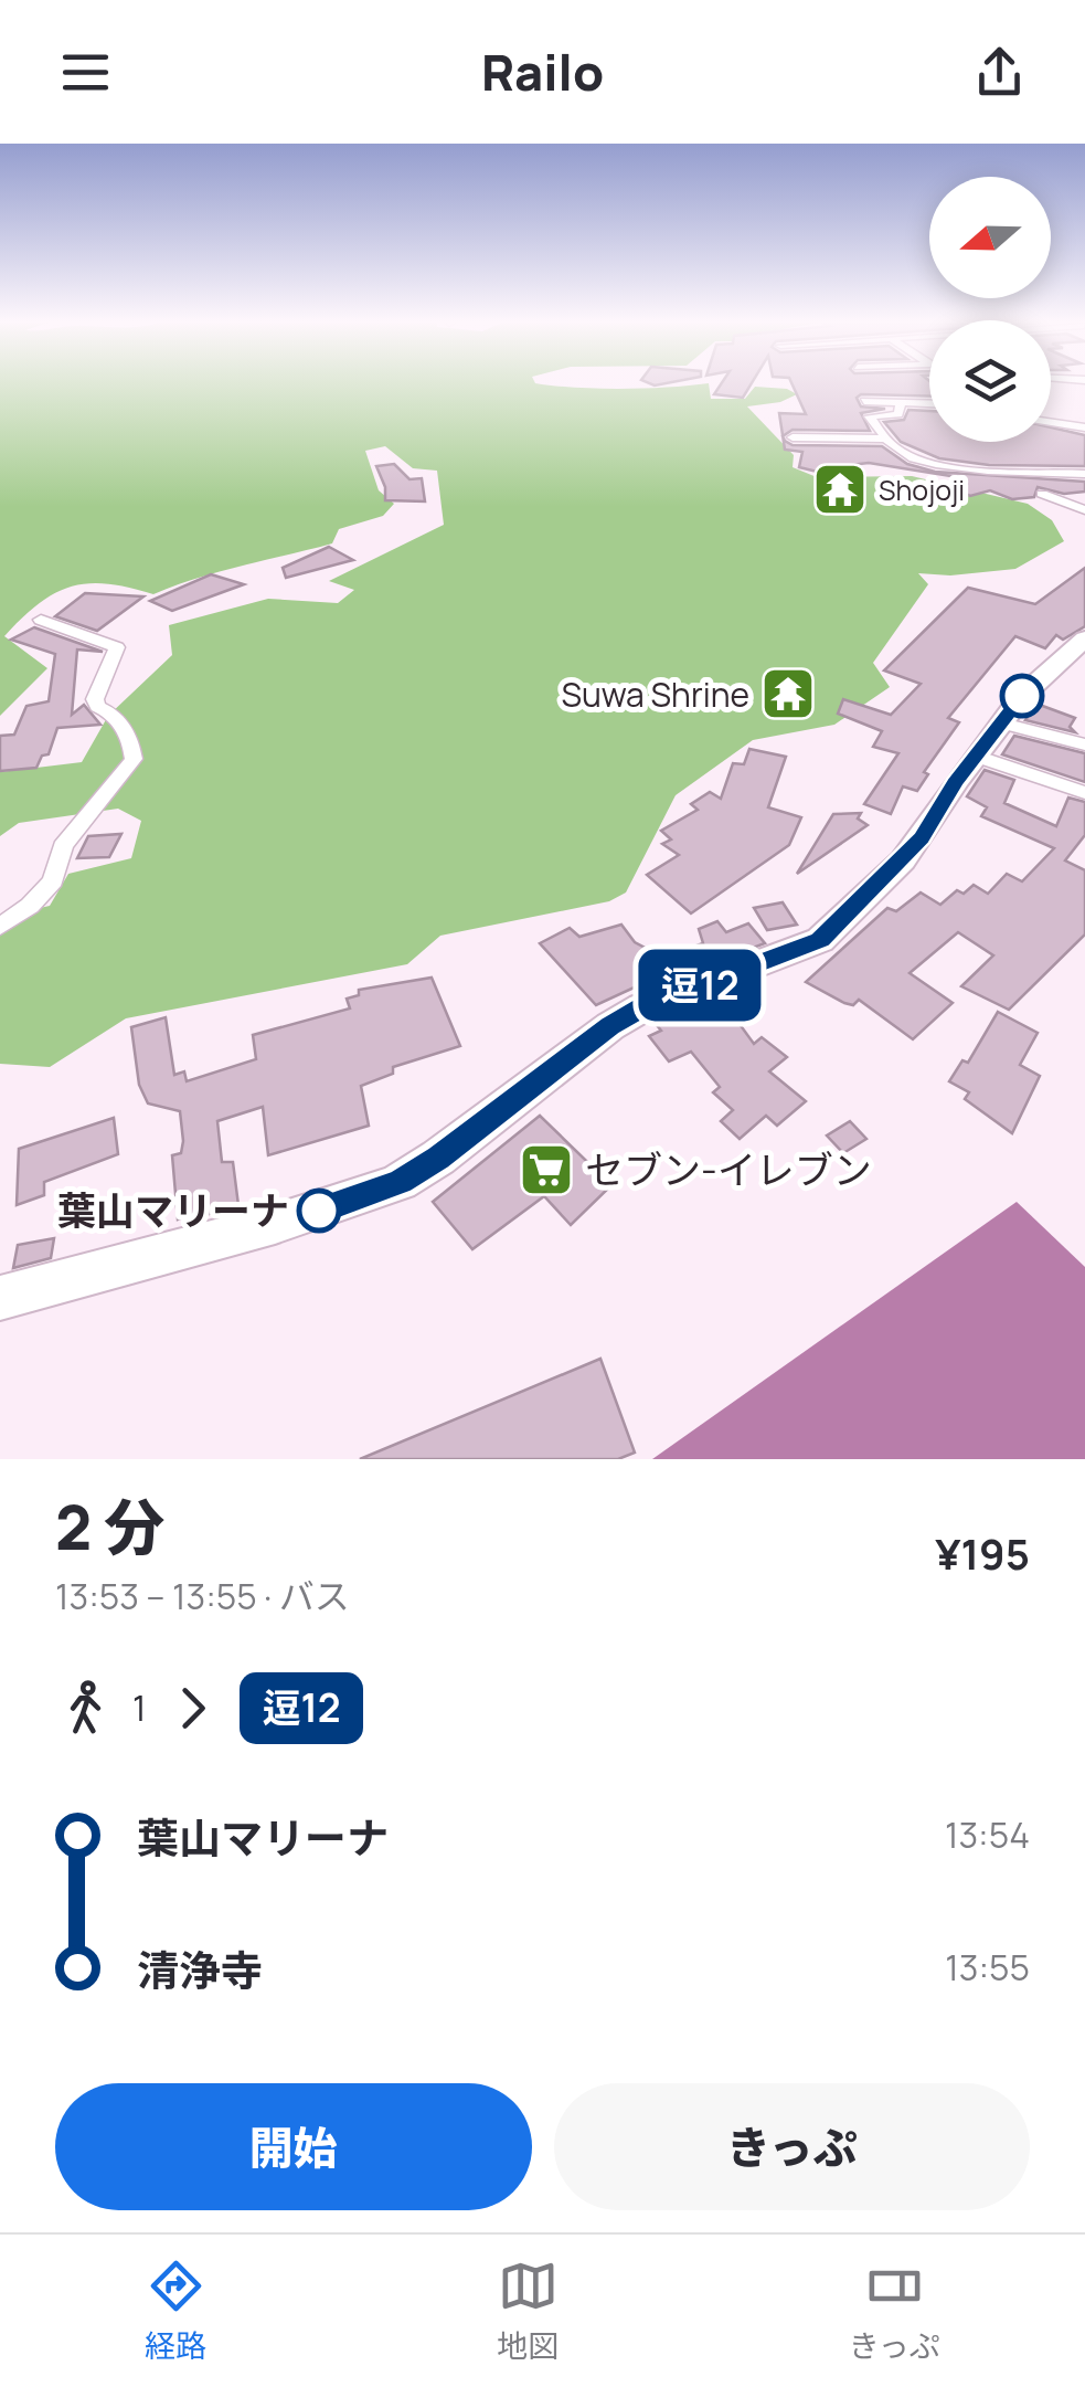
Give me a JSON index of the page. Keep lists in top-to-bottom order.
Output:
{
  "places": {
    "temple": ["Shojoji", "Suwa Shrine"],
    "supermarket": ["セブン-イレブン"],
    "other": ["葉山マリーナ"]
  },
  "lines": ["bus line 逗12"],
  "north": "left",
  "page": {
    "header": "Railo",
    "on_map": "逗12",
    "heading": ["2 分", "13:53 – 13:55 · バス", "¥195"],
    "legs": ["1", "逗12"],
    "list": [
      {
        "name": "葉山マリーナ",
        "value": "13:54"
      },
      {
        "name": "清浄寺",
        "value": "13:55"
      }
    ],
    "buttons": ["開始", "きっぷ"],
    "tabs": ["経路", "地図", "きっぷ"]
  }
}
